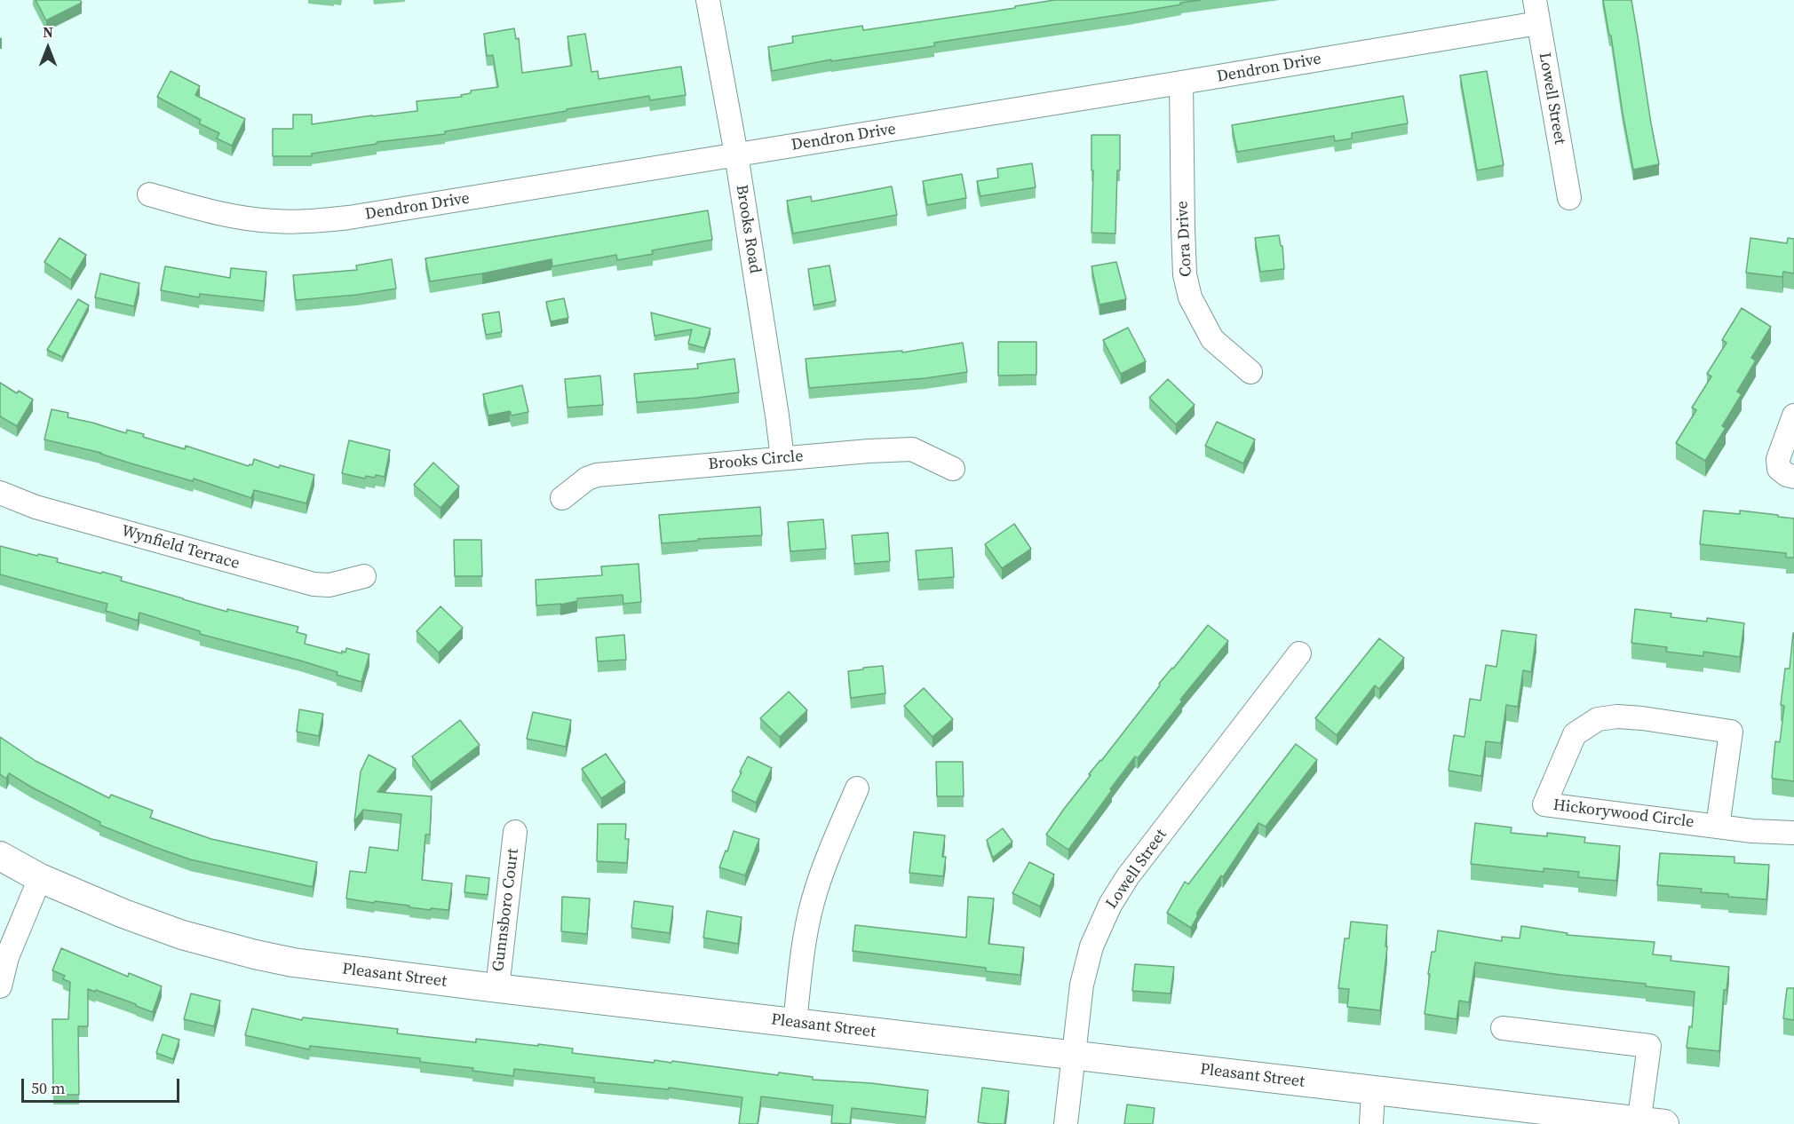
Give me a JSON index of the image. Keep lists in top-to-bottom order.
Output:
{
  "streets": {
    "street": [
      "Dendron Drive",
      "Lowell Street",
      "Brooks Road",
      "Cora Drive",
      "Brooks Circle",
      "Wynfield Terrace",
      "Hickorywood Circle",
      "Gunnsboro Court",
      "Pleasant Street"
    ]
  },
  "crossings": [
    ["Dendron Drive", "Lowell Street"],
    ["Dendron Drive", "Brooks Road"],
    ["Dendron Drive", "Cora Drive"],
    ["Lowell Street", "Pleasant Street"],
    ["Brooks Road", "Brooks Circle"],
    ["Gunnsboro Court", "Pleasant Street"]
  ],
  "scale_bar": "50 m",
  "north": "top"
}
